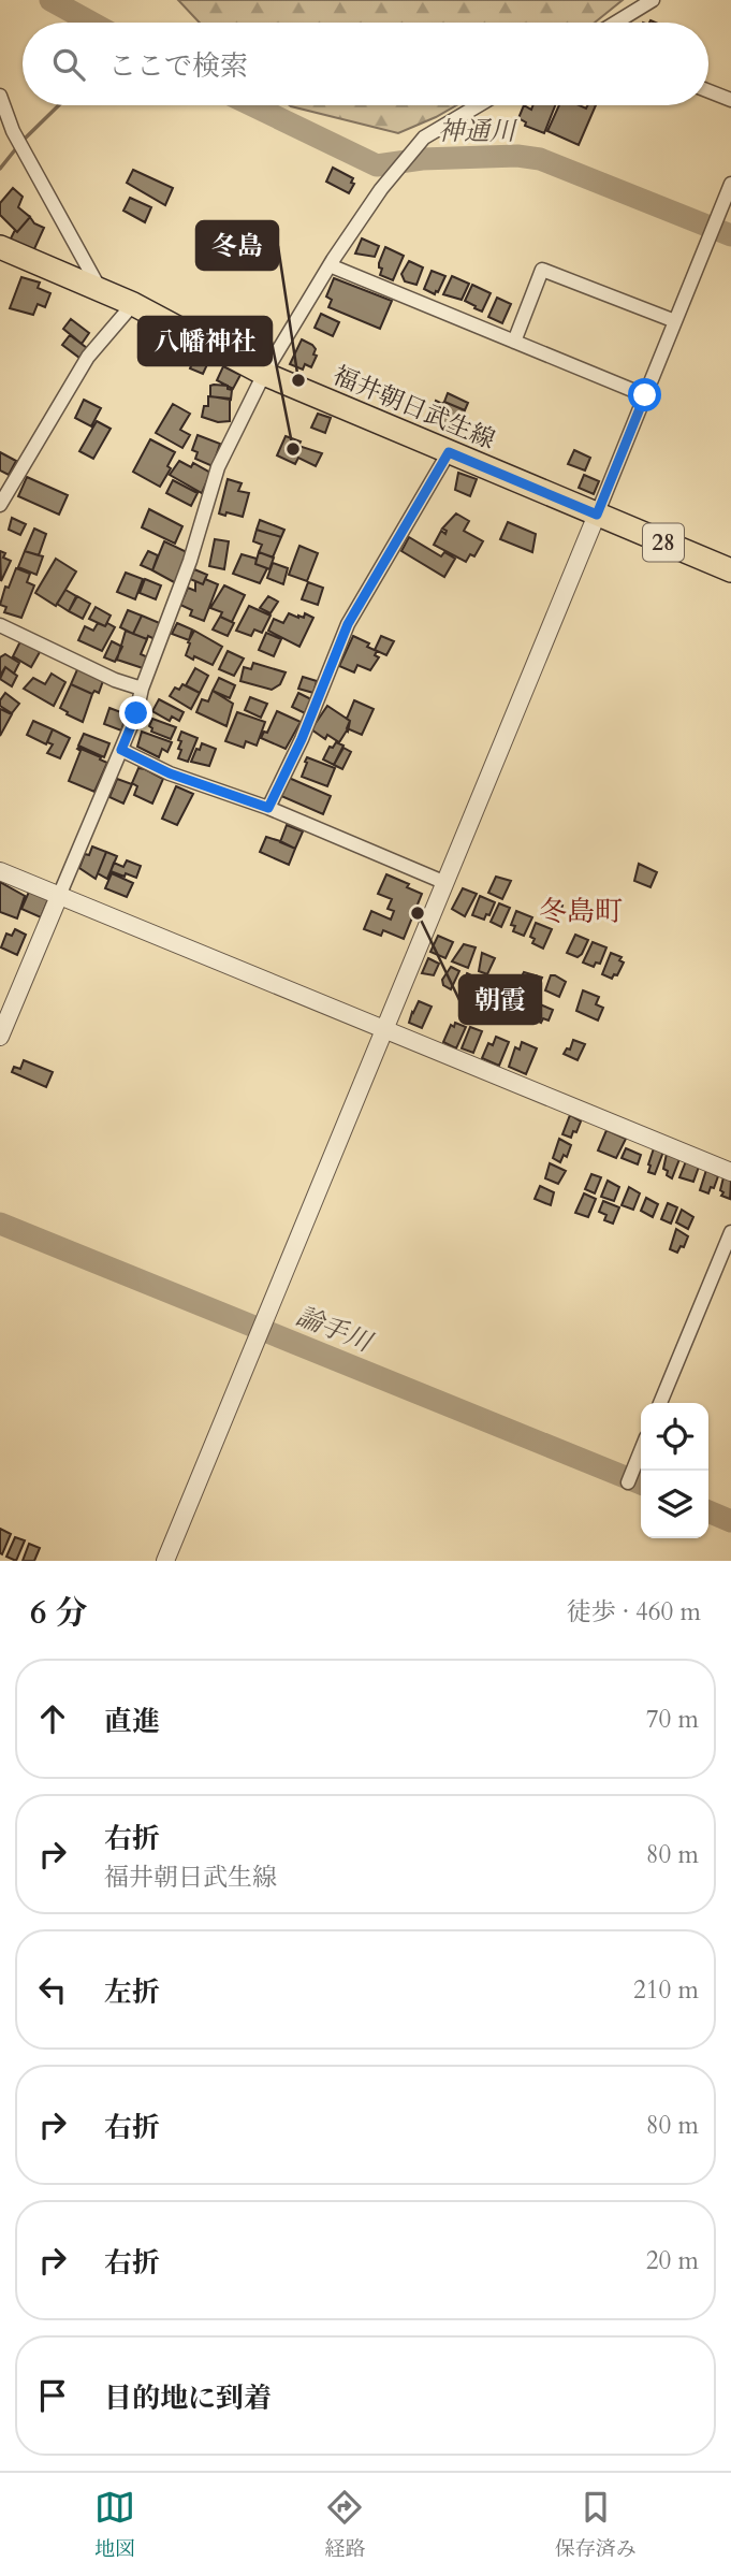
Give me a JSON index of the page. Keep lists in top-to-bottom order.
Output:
{
  "streets": {
    "main road": ["福井朝日武生線", "28"]
  },
  "districts": ["冬島町"],
  "water": ["神通川", "論手川"],
  "places": ["冬島", "八幡神社", "朝霞"],
  "page": {
    "search": "ここで検索",
    "heading": ["6 分", "徒歩 · 460 m"],
    "list": [
      ["直進", "70 m"],
      ["右折", "福井朝日武生線", "80 m"],
      ["左折", "210 m"],
      ["右折", "80 m"],
      ["右折", "20 m"],
      "目的地に到着"
    ],
    "nav": ["地図", "経路", "保存済み"]
  }
}
